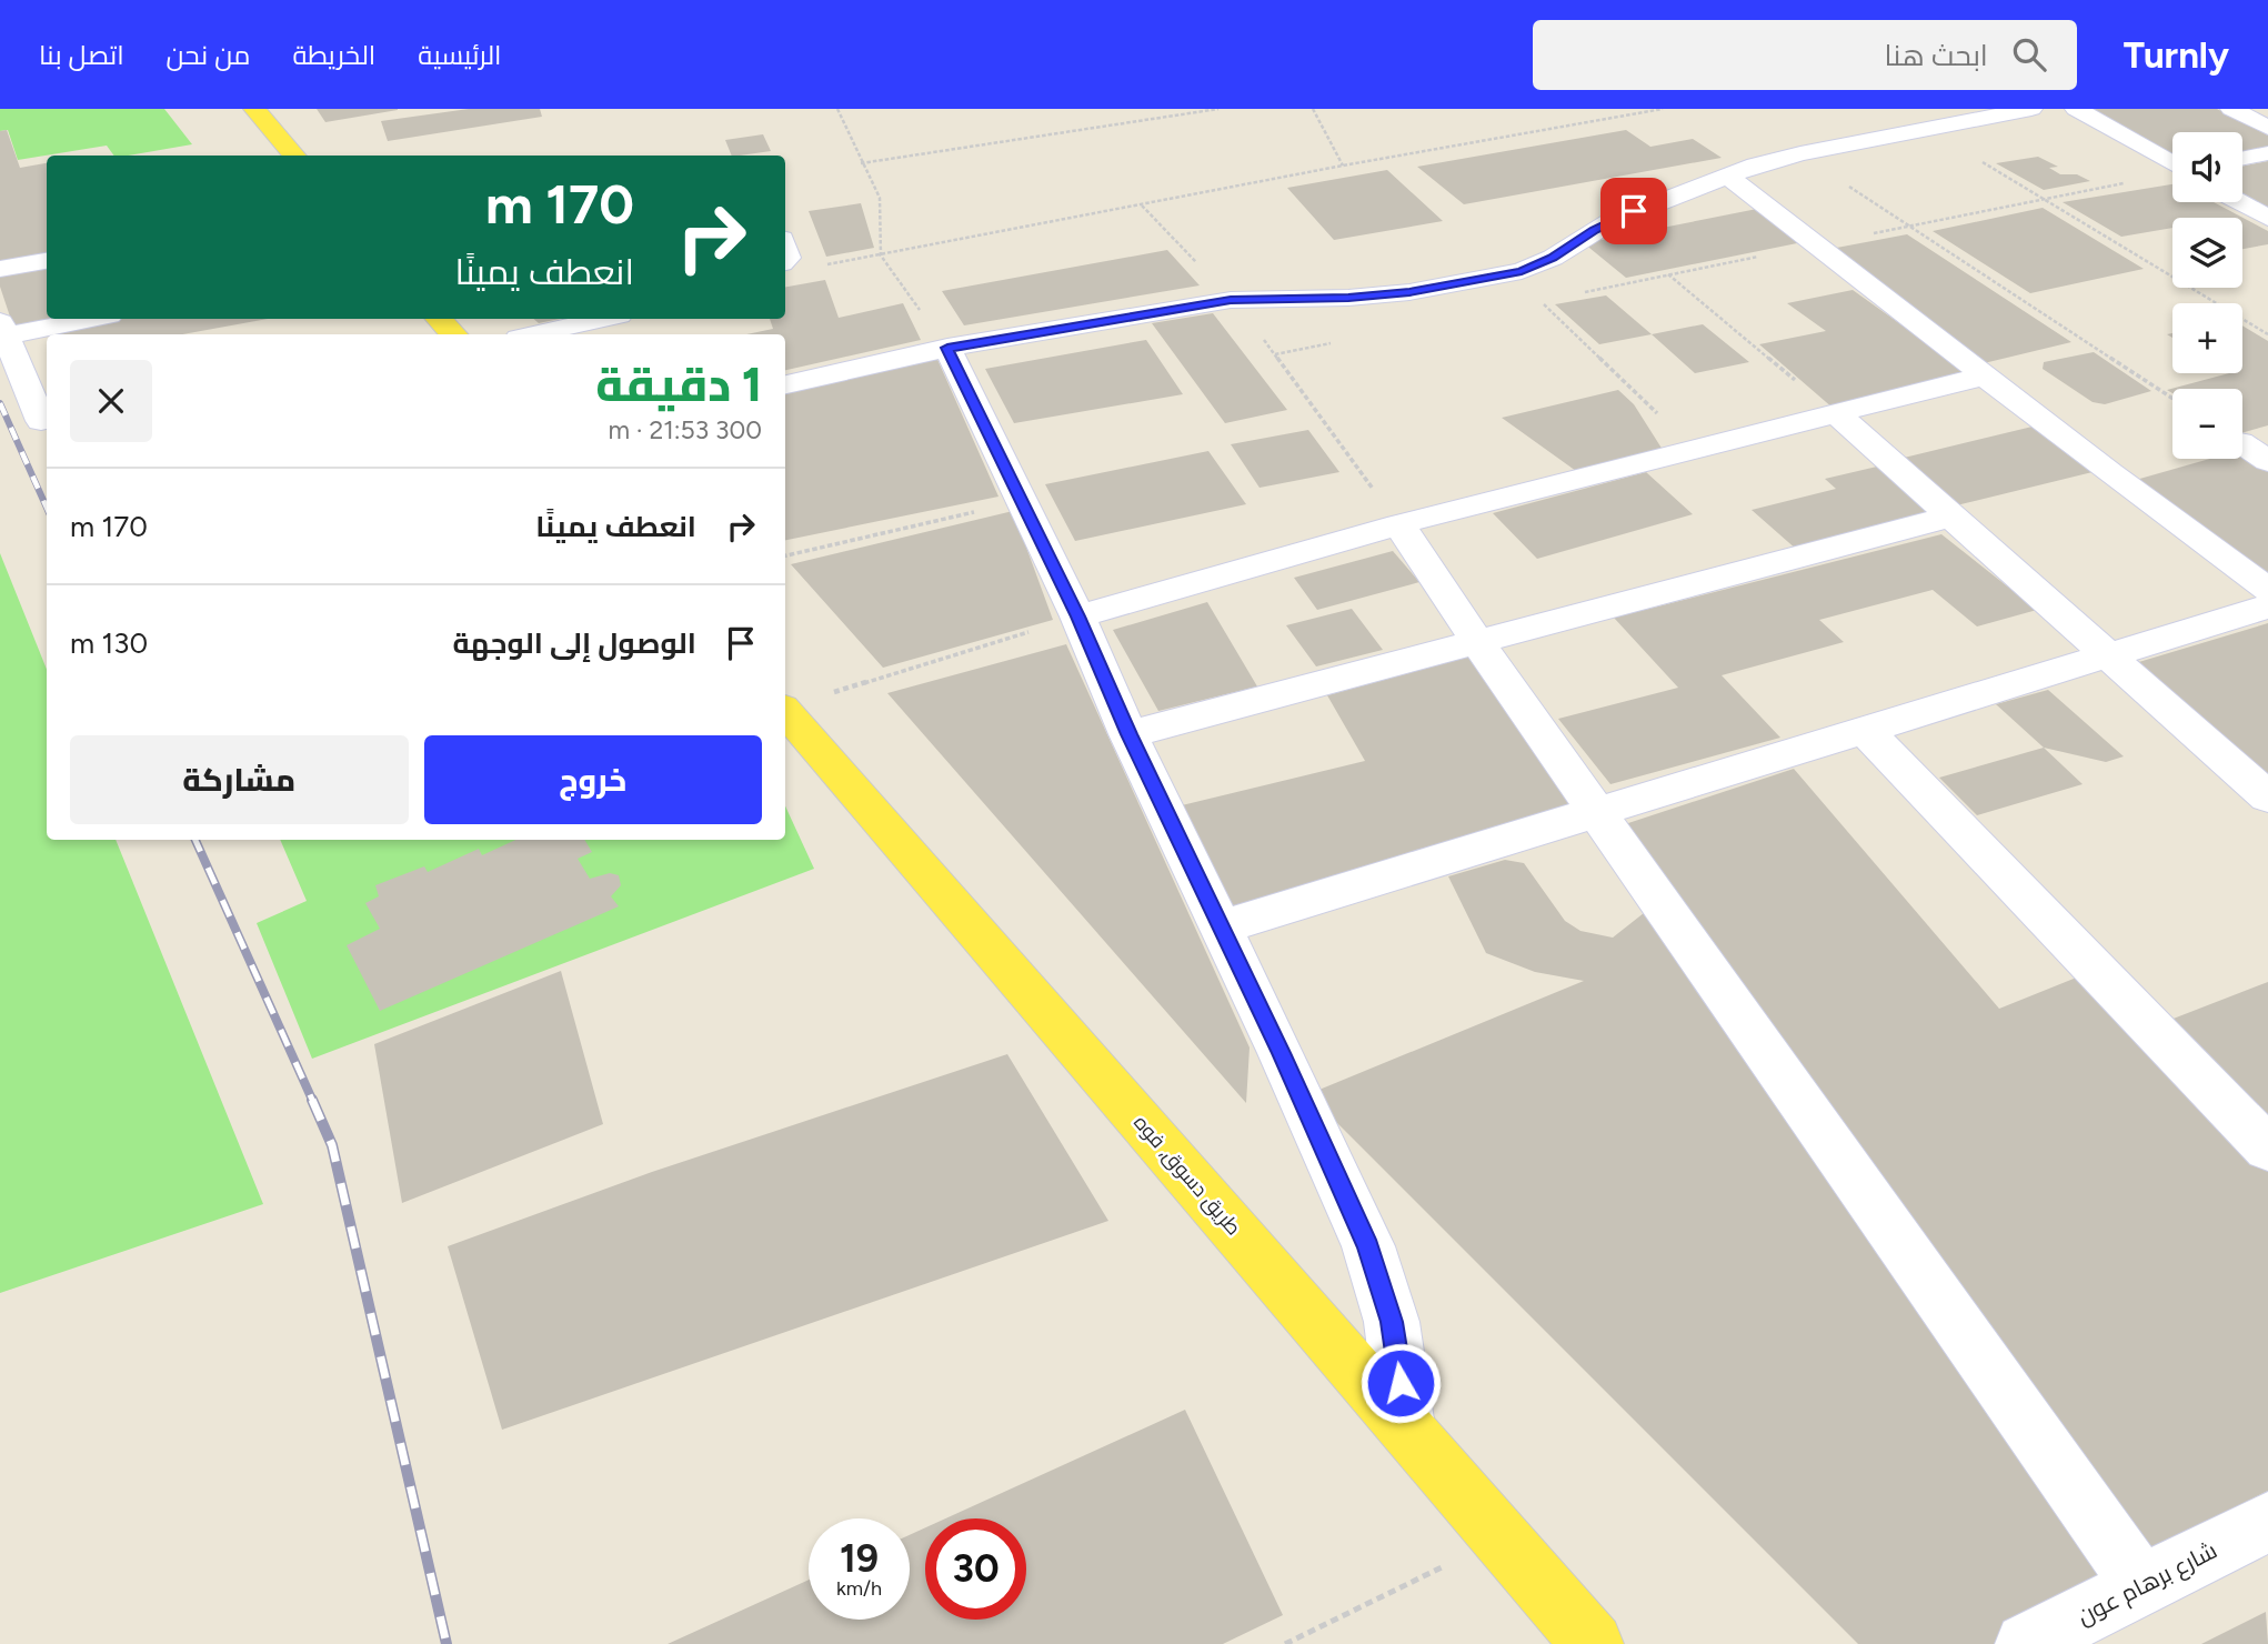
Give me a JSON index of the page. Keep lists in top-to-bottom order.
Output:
{
  "streets": {
    "main road": ["طريق دسوق, فوه"],
    "street": ["شارع برهام عون"]
  },
  "page": {
    "header": "Turnly",
    "search": "ابحث هنا",
    "nav": [
      "الرئيسية",
      "الخريطة",
      "من نحن",
      "اتصل بنا"
    ],
    "map_buttons": ["+", "−"],
    "turn": ["170 m", "انعطف يمينًا"],
    "heading": ["1 دقيقة", "300 m · 21:53"],
    "list": [
      {
        "name": "انعطف يمينًا",
        "value": "170 m"
      },
      {
        "name": "الوصول إلى الوجهة",
        "value": "130 m"
      }
    ],
    "buttons": ["خروج", "مشاركة"],
    "speed": "19 km/h",
    "limit": "30"
  }
}
